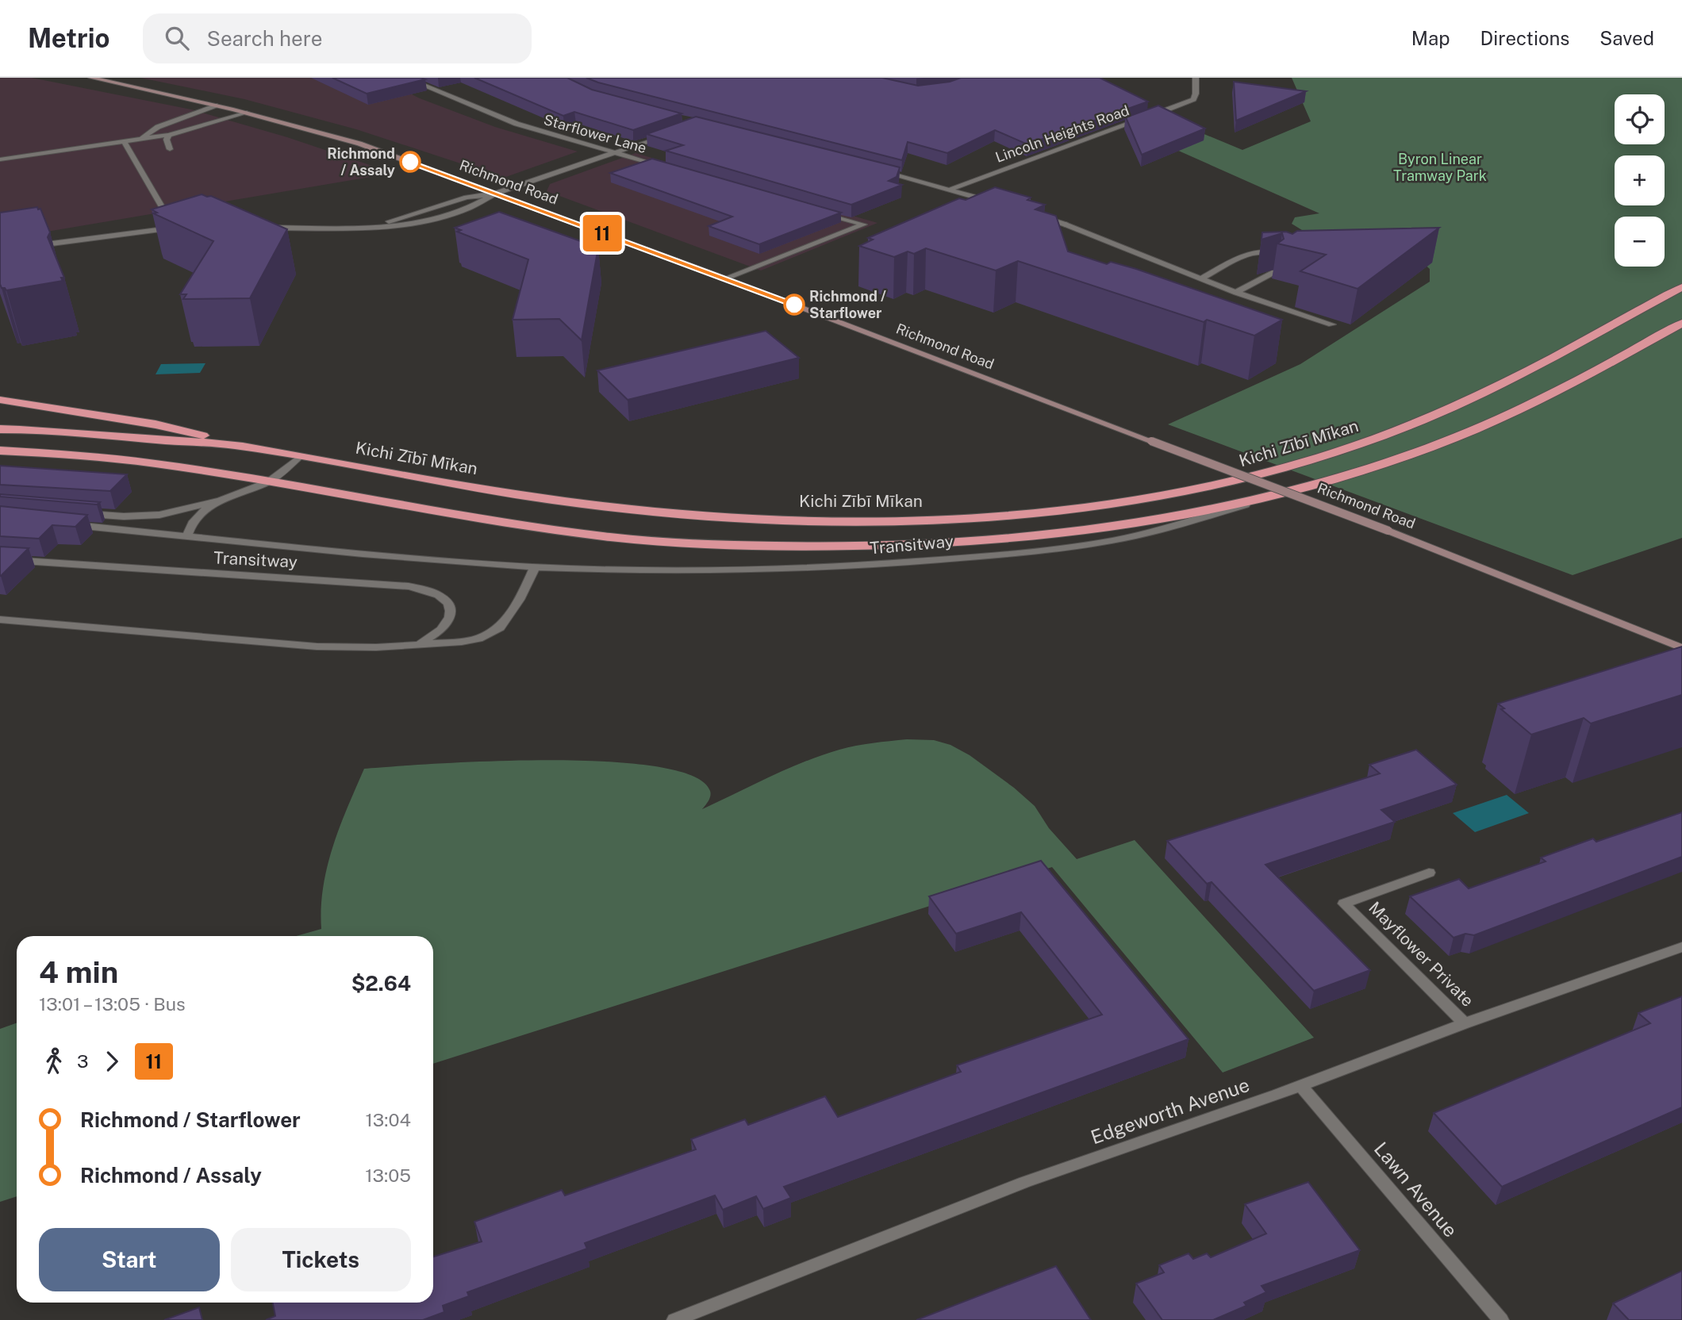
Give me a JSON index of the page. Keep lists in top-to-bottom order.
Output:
{
  "streets": {
    "highway": ["Kichi Zībī Mīkan"],
    "main road": ["Richmond Road"],
    "street": [
      "Starflower Lane",
      "Lincoln Heights Road",
      "Transitway",
      "Mayflower Private",
      "Edgeworth Avenue",
      "Lawn Avenue"
    ]
  },
  "crossings": [
    ["Mayflower Private", "Edgeworth Avenue"],
    ["Edgeworth Avenue", "Lawn Avenue"]
  ],
  "parks": ["Byron Linear Tramway Park"],
  "places": ["Richmond / Assaly", "Richmond / Starflower"],
  "lines": ["bus line 11"],
  "page": {
    "header": "Metrio",
    "search": "Search here",
    "nav": ["Map", "Directions", "Saved"],
    "on_map": "11",
    "map_buttons": ["+", "−"],
    "heading": ["4 min", "13:01 – 13:05 · Bus", "$2.64"],
    "legs": ["3", "11"],
    "list": [
      {
        "name": "Richmond / Starflower",
        "value": "13:04"
      },
      {
        "name": "Richmond / Assaly",
        "value": "13:05"
      }
    ],
    "buttons": ["Start", "Tickets"]
  }
}
